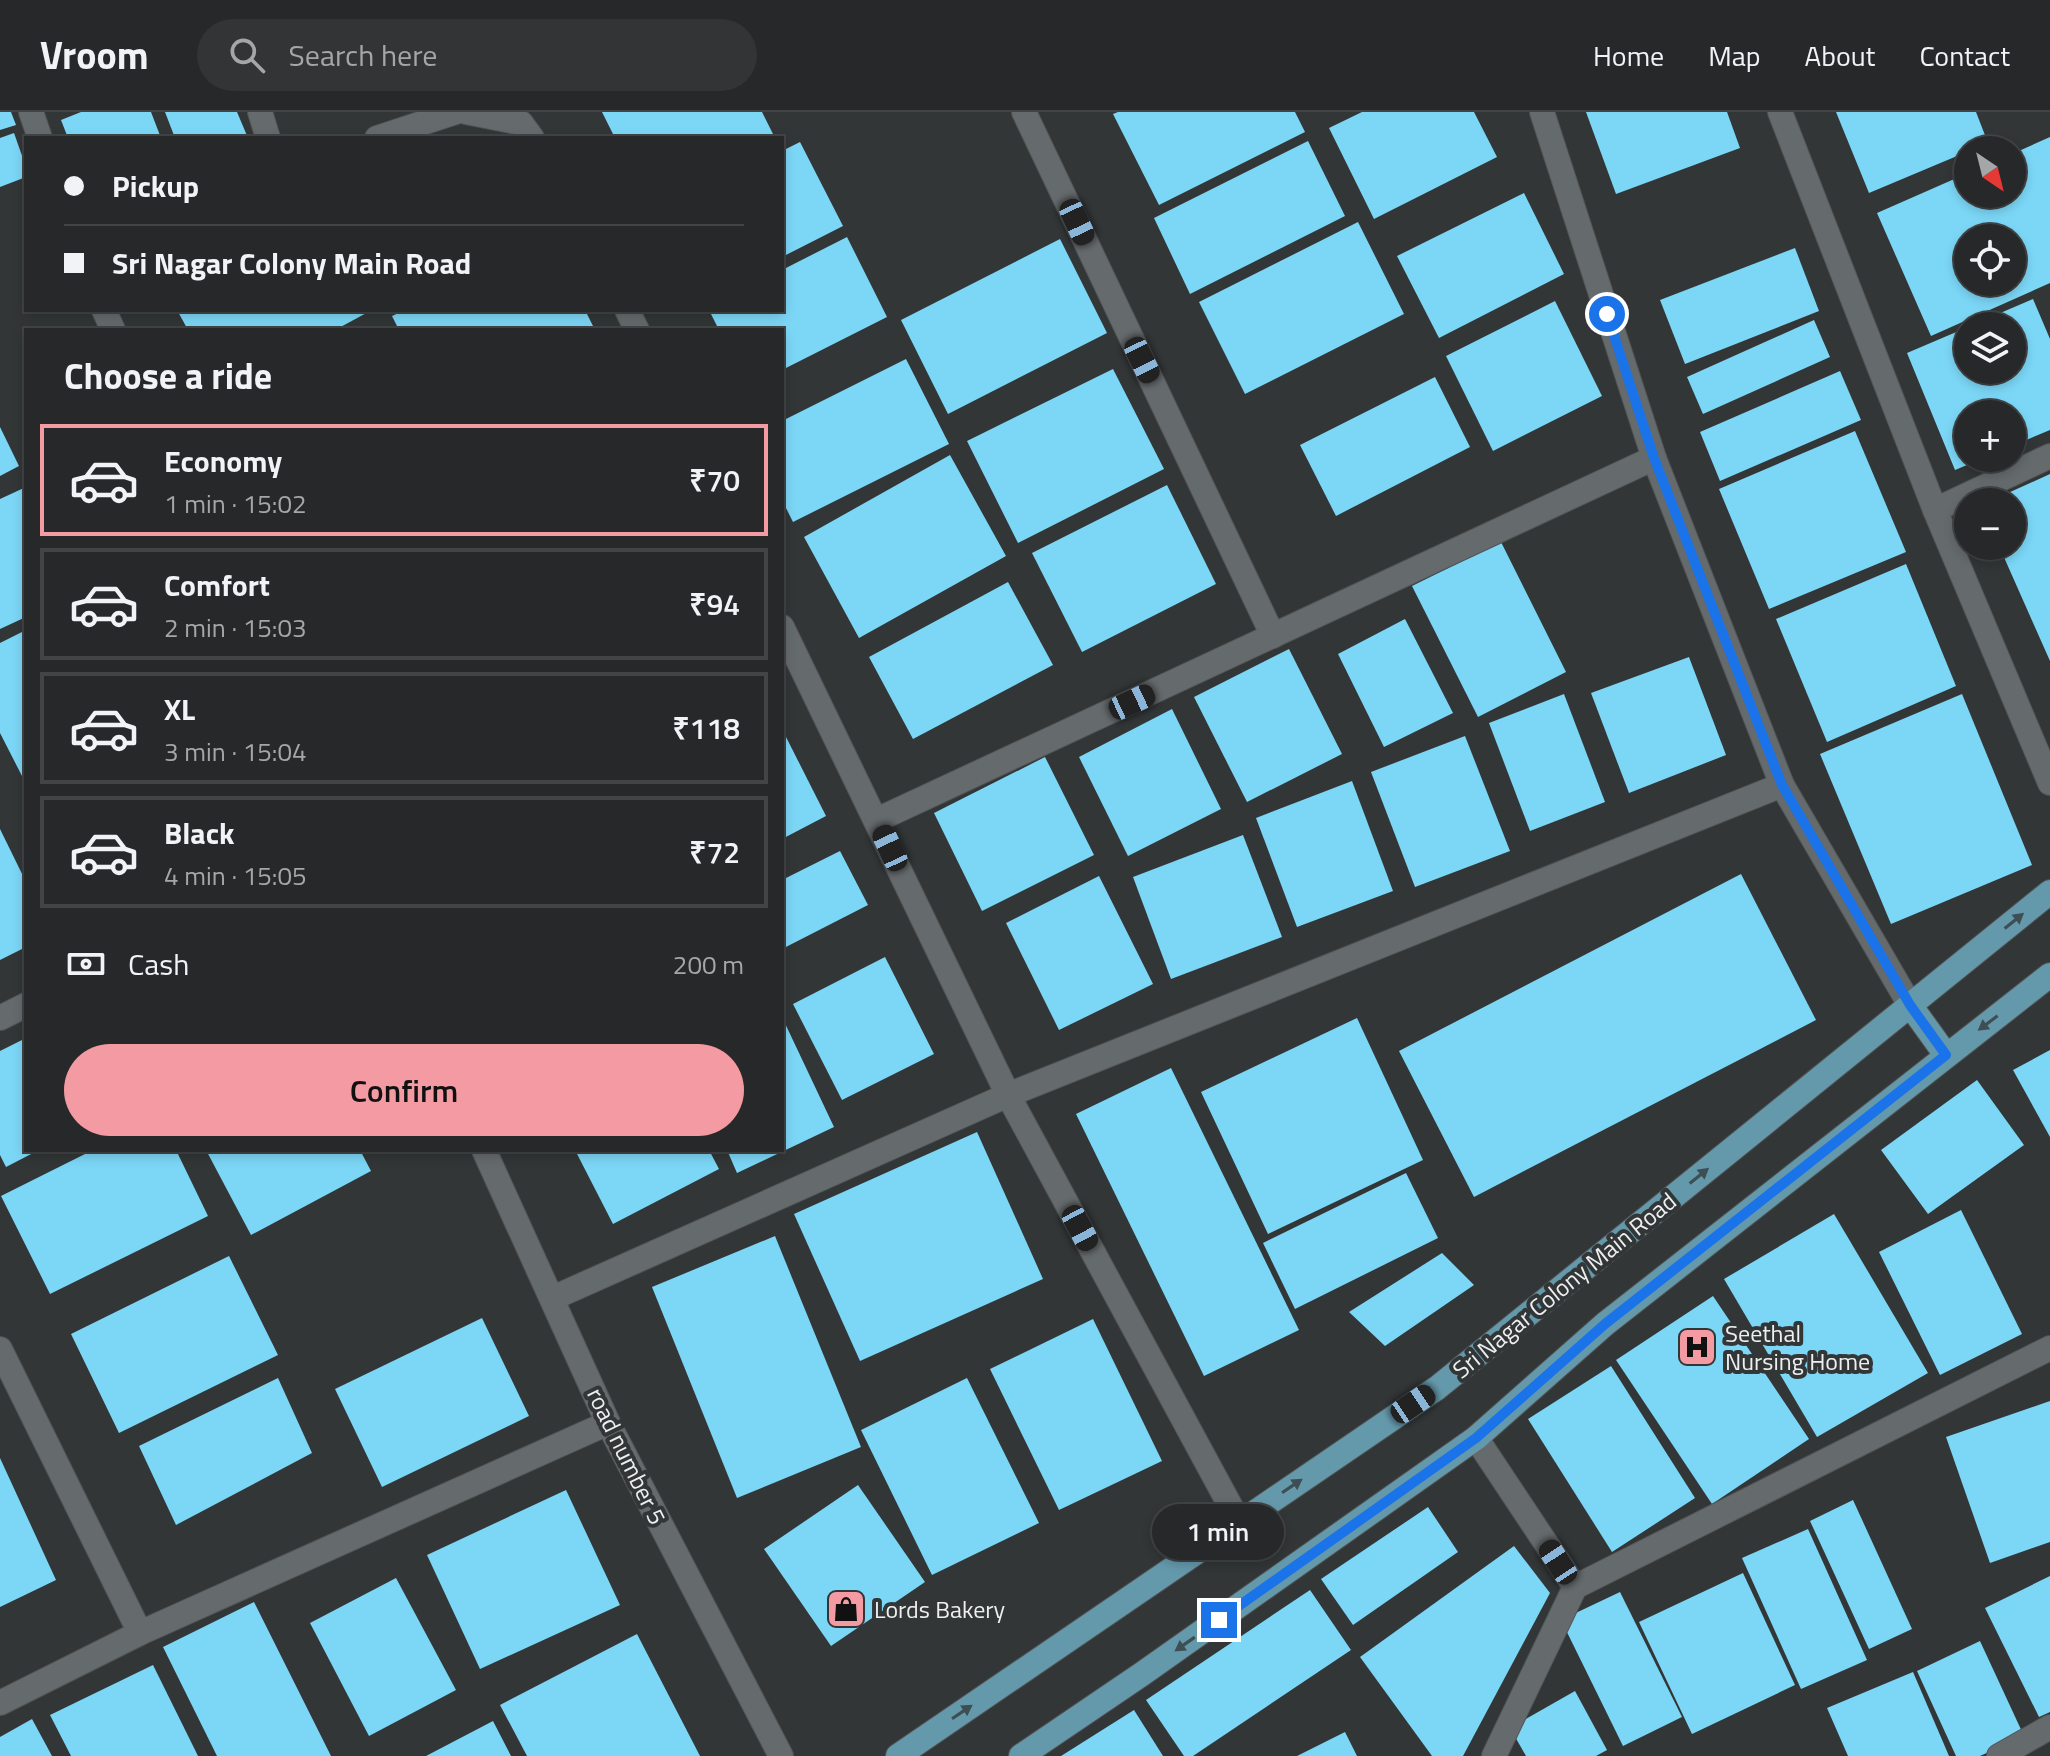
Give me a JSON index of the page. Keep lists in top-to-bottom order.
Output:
{
  "streets": {
    "main road": ["Sri Nagar Colony Main Road"],
    "street": ["road number 5"]
  },
  "places": {
    "hospital": ["Seethal Nursing Home"],
    "shop": ["Lords Bakery"]
  },
  "north": "bottom right",
  "page": {
    "header": "Vroom",
    "search": "Search here",
    "nav": [
      "Home",
      "Map",
      "About",
      "Contact"
    ],
    "map_buttons": ["+", "−"],
    "banner": ["Pickup", "Sri Nagar Colony Main Road"],
    "heading": "Choose a ride",
    "list": [
      {
        "name": "Economy",
        "note": "1 min · 15:02",
        "value": "₹70"
      },
      {
        "name": "Comfort",
        "note": "2 min · 15:03",
        "value": "₹94"
      },
      {
        "name": "XL",
        "note": "3 min · 15:04",
        "value": "₹118"
      },
      {
        "name": "Black",
        "note": "4 min · 15:05",
        "value": "₹72"
      }
    ],
    "pay": ["Cash", "200 m"],
    "buttons": "Confirm",
    "bubble": "1 min"
  }
}
